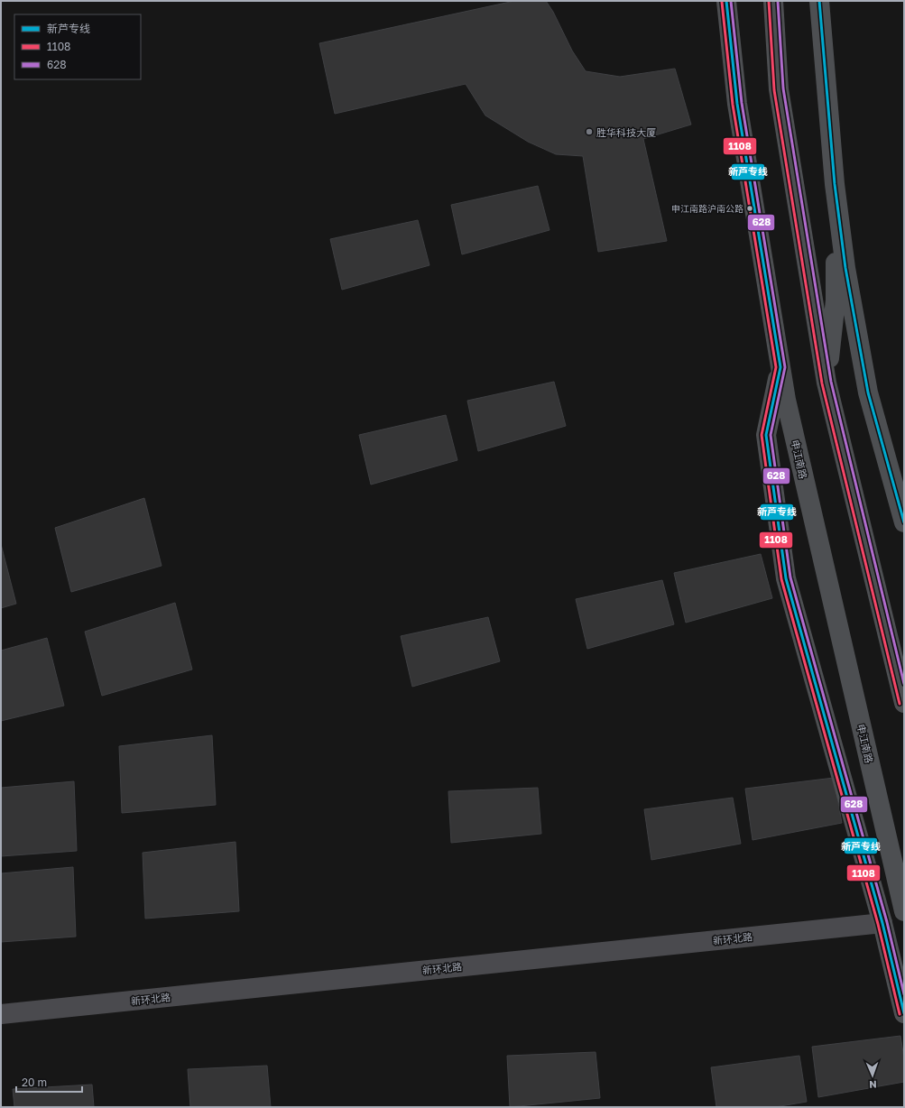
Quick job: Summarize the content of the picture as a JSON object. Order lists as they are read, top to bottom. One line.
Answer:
{"streets":{"main road":["申江南路"],"street":["新环北路"]},"places":["胜华科技大厦","申江南路沪南公路"],"lines":["transit line 新芦专线","transit line 1108","transit line 628"],"legend":["新芦专线","1108","628"],"scale_bar":"20 m","north":"bottom"}
